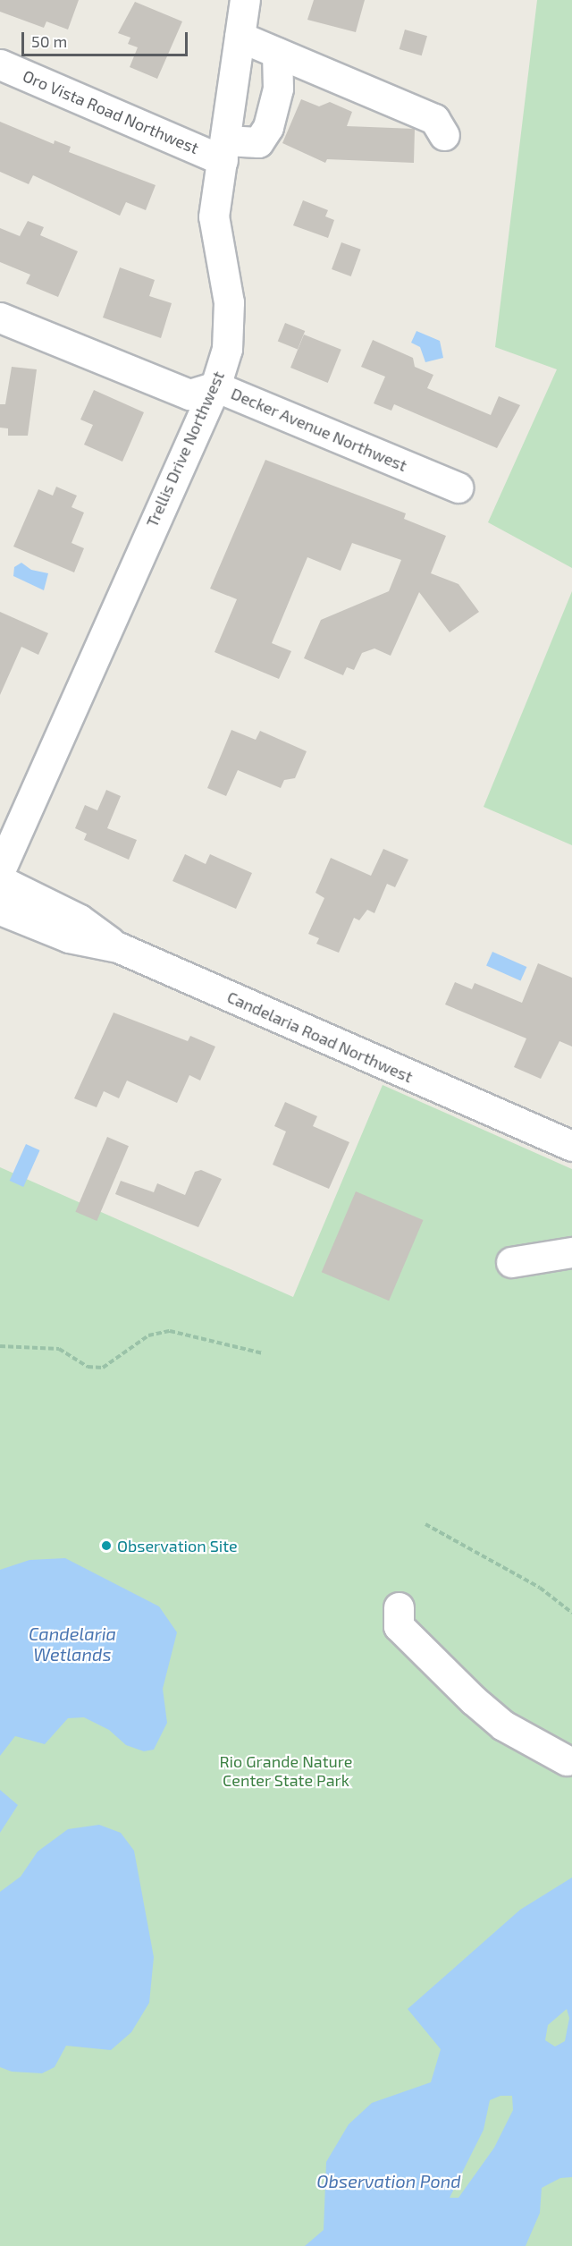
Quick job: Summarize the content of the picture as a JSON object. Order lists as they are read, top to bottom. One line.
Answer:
{"streets":{"street":["Oro Vista Road Northwest","Decker Avenue Northwest","Trellis Drive Northwest","Candelaria Road Northwest"]},"crossings":[["Oro Vista Road Northwest","Trellis Drive Northwest"],["Decker Avenue Northwest","Trellis Drive Northwest"]],"water":["Candelaria Wetlands","Observation Pond"],"parks":["Rio Grande Nature Center State Park"],"places":["Observation Site"],"scale_bar":"50 m"}
